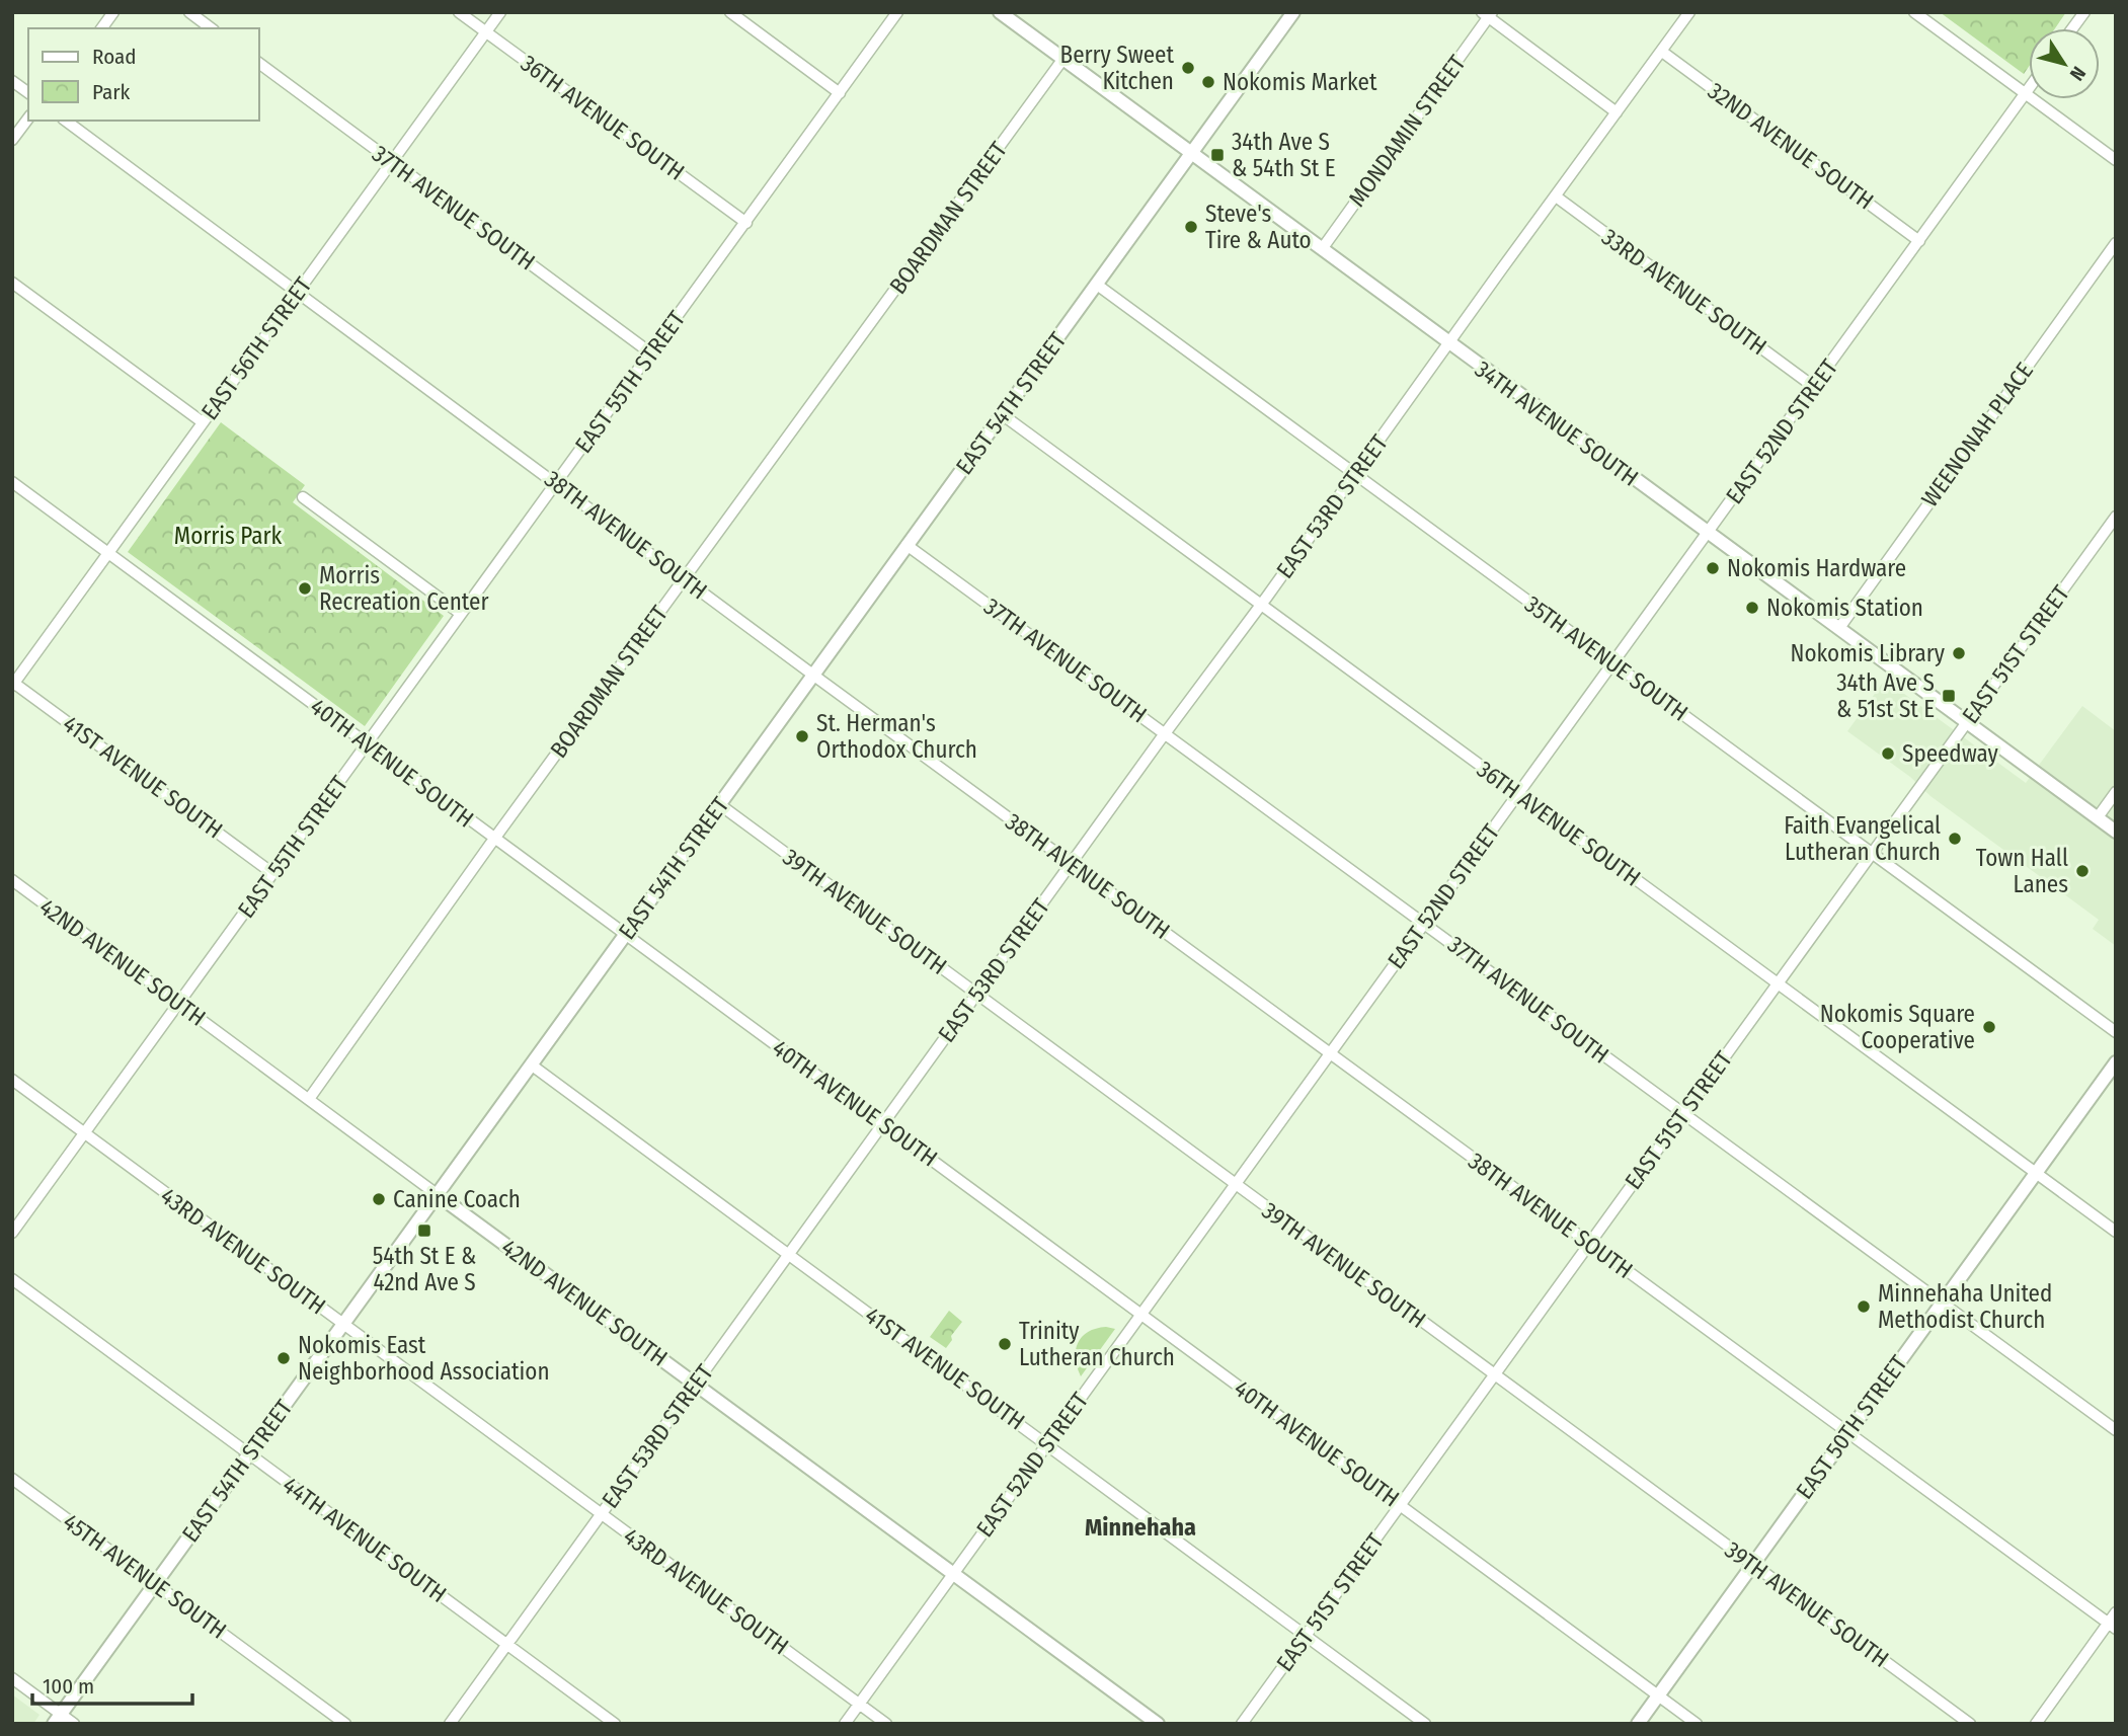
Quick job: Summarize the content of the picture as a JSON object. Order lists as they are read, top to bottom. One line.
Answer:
{"streets":{"street":["36TH AVENUE SOUTH","MONDAMIN STREET","32ND AVENUE SOUTH","37TH AVENUE SOUTH","BOARDMAN STREET","33RD AVENUE SOUTH","EAST 56TH STREET","EAST 55TH STREET","EAST 54TH STREET","34TH AVENUE SOUTH","EAST 52ND STREET","WEENONAH PLACE","EAST 53RD STREET","38TH AVENUE SOUTH","EAST 51ST STREET","35TH AVENUE SOUTH","40TH AVENUE SOUTH","41ST AVENUE SOUTH","39TH AVENUE SOUTH","42ND AVENUE SOUTH","43RD AVENUE SOUTH","EAST 50TH STREET","44TH AVENUE SOUTH","45TH AVENUE SOUTH"]},"crossings":[["36TH AVENUE SOUTH","EAST 56TH STREET"],["36TH AVENUE SOUTH","EAST 55TH STREET"],["36TH AVENUE SOUTH","EAST 54TH STREET"],["36TH AVENUE SOUTH","EAST 52ND STREET"],["36TH AVENUE SOUTH","EAST 53RD STREET"],["36TH AVENUE SOUTH","EAST 51ST STREET"],["36TH AVENUE SOUTH","EAST 50TH STREET"],["MONDAMIN STREET","34TH AVENUE SOUTH"],["32ND AVENUE SOUTH","EAST 52ND STREET"],["32ND AVENUE SOUTH","EAST 53RD STREET"],["37TH AVENUE SOUTH","EAST 56TH STREET"],["37TH AVENUE SOUTH","EAST 55TH STREET"],["37TH AVENUE SOUTH","EAST 54TH STREET"],["37TH AVENUE SOUTH","EAST 52ND STREET"],["37TH AVENUE SOUTH","EAST 53RD STREET"],["37TH AVENUE SOUTH","EAST 51ST STREET"],["37TH AVENUE SOUTH","EAST 50TH STREET"],["BOARDMAN STREET","34TH AVENUE SOUTH"],["BOARDMAN STREET","38TH AVENUE SOUTH"],["BOARDMAN STREET","40TH AVENUE SOUTH"],["BOARDMAN STREET","42ND AVENUE SOUTH"],["33RD AVENUE SOUTH","EAST 52ND STREET"],["33RD AVENUE SOUTH","EAST 53RD STREET"],["EAST 56TH STREET","38TH AVENUE SOUTH"],["EAST 56TH STREET","40TH AVENUE SOUTH"],["EAST 56TH STREET","41ST AVENUE SOUTH"],["EAST 55TH STREET","38TH AVENUE SOUTH"],["EAST 55TH STREET","40TH AVENUE SOUTH"],["EAST 55TH STREET","41ST AVENUE SOUTH"],["EAST 55TH STREET","42ND AVENUE SOUTH"],["EAST 55TH STREET","43RD AVENUE SOUTH"],["EAST 54TH STREET","34TH AVENUE SOUTH"],["EAST 54TH STREET","38TH AVENUE SOUTH"],["EAST 54TH STREET","35TH AVENUE SOUTH"],["EAST 54TH STREET","40TH AVENUE SOUTH"],["EAST 54TH STREET","41ST AVENUE SOUTH"],["EAST 54TH STREET","39TH AVENUE SOUTH"],["EAST 54TH STREET","42ND AVENUE SOUTH"],["EAST 54TH STREET","43RD AVENUE SOUTH"],["EAST 54TH STREET","44TH AVENUE SOUTH"],["EAST 54TH STREET","45TH AVENUE SOUTH"],["34TH AVENUE SOUTH","EAST 52ND STREET"],["34TH AVENUE SOUTH","WEENONAH PLACE"],["34TH AVENUE SOUTH","EAST 53RD STREET"],["34TH AVENUE SOUTH","EAST 51ST STREET"],["EAST 52ND STREET","38TH AVENUE SOUTH"],["EAST 52ND STREET","35TH AVENUE SOUTH"],["EAST 52ND STREET","40TH AVENUE SOUTH"],["EAST 52ND STREET","41ST AVENUE SOUTH"],["EAST 52ND STREET","39TH AVENUE SOUTH"],["EAST 52ND STREET","42ND AVENUE SOUTH"],["EAST 52ND STREET","43RD AVENUE SOUTH"],["EAST 53RD STREET","38TH AVENUE SOUTH"],["EAST 53RD STREET","35TH AVENUE SOUTH"],["EAST 53RD STREET","40TH AVENUE SOUTH"],["EAST 53RD STREET","41ST AVENUE SOUTH"],["EAST 53RD STREET","39TH AVENUE SOUTH"],["EAST 53RD STREET","42ND AVENUE SOUTH"],["EAST 53RD STREET","43RD AVENUE SOUTH"],["EAST 53RD STREET","44TH AVENUE SOUTH"],["38TH AVENUE SOUTH","EAST 51ST STREET"],["38TH AVENUE SOUTH","EAST 50TH STREET"],["EAST 51ST STREET","35TH AVENUE SOUTH"],["EAST 51ST STREET","40TH AVENUE SOUTH"],["EAST 51ST STREET","41ST AVENUE SOUTH"],["EAST 51ST STREET","39TH AVENUE SOUTH"],["40TH AVENUE SOUTH","EAST 50TH STREET"],["39TH AVENUE SOUTH","EAST 50TH STREET"]],"districts":["Minnehaha"],"parks":["Morris Park"],"places":{"other":["Berry Sweet Kitchen","Nokomis Market","Steve's Tire & Auto","Nokomis Hardware","Morris Recreation Center","Nokomis Station","Nokomis Library","St. Herman's Orthodox Church","Speedway","Faith Evangelical Lutheran Church","Town Hall Lanes","Nokomis Square Cooperative","Canine Coach","Minnehaha United Methodist Church","Trinity Lutheran Church","Nokomis East Neighborhood Association"],"transit":["34th Ave S & 54th St E","34th Ave S & 51st St E","54th St E & 42nd Ave S"]},"legend":["Road","Park"],"scale_bar":"100 m","north":"bottom right"}
